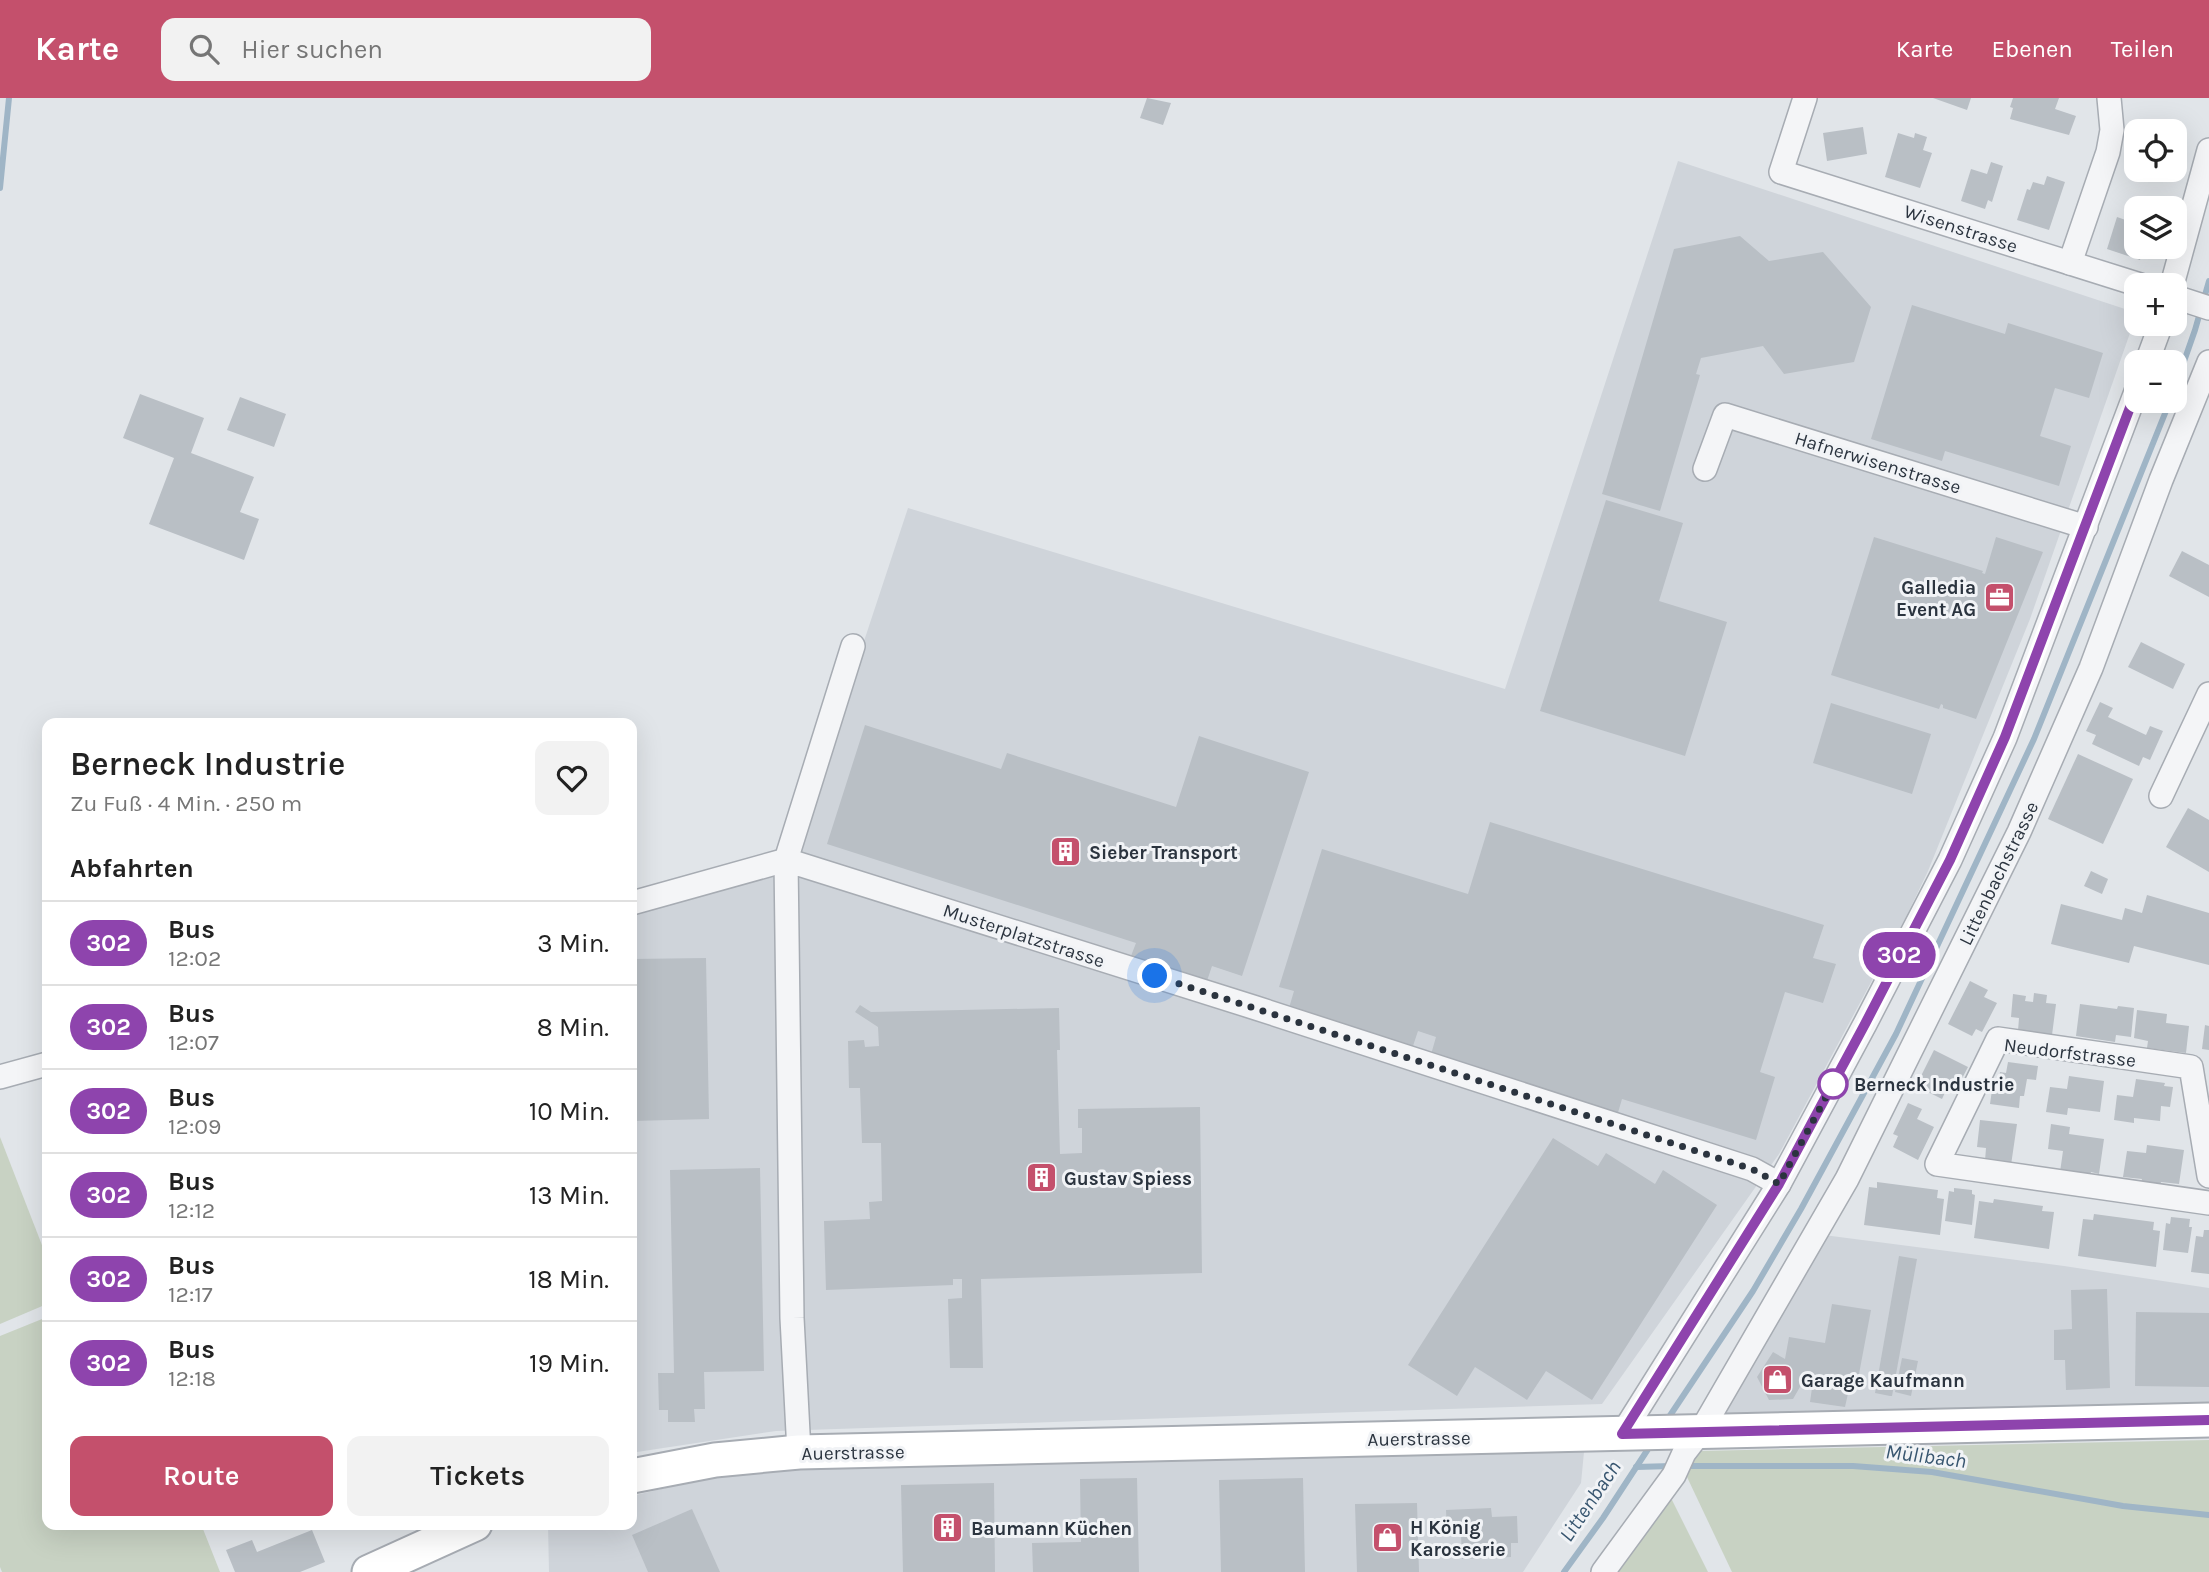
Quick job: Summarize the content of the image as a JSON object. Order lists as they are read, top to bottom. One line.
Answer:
{"streets":{"main road":["Auerstrasse"],"street":["Wisenstrasse","Hafnerwisenstrasse","Littenbachstrasse","Musterplatzstrasse","Neudorfstrasse"]},"crossings":[["Littenbachstrasse","Auerstrasse"]],"water":["Mülibach","Littenbach"],"places":{"office":["Galledia Event AG"],"building":["Sieber Transport","Gustav Spiess","Baumann Küchen"],"other":["Berneck Industrie"],"shop":["Garage Kaufmann","H König Karosserie"]},"lines":["bus line 302"],"page":{"header":"Karte","search":"Hier suchen","nav":["Karte","Ebenen","Teilen"],"on_map":"302","map_buttons":["+","−"],"heading":[["Berneck Industrie","Zu Fuß · 4 Min. · 250 m"],"Abfahrten"],"list":[{"mark":"302","name":"Bus","note":"12:02","value":"3 Min."},{"mark":"302","name":"Bus","note":"12:07","value":"8 Min."},{"mark":"302","name":"Bus","note":"12:09","value":"10 Min."},{"mark":"302","name":"Bus","note":"12:12","value":"13 Min."},{"mark":"302","name":"Bus","note":"12:17","value":"18 Min."},{"mark":"302","name":"Bus","note":"12:18","value":"19 Min."}],"buttons":["Route","Tickets"]}}
